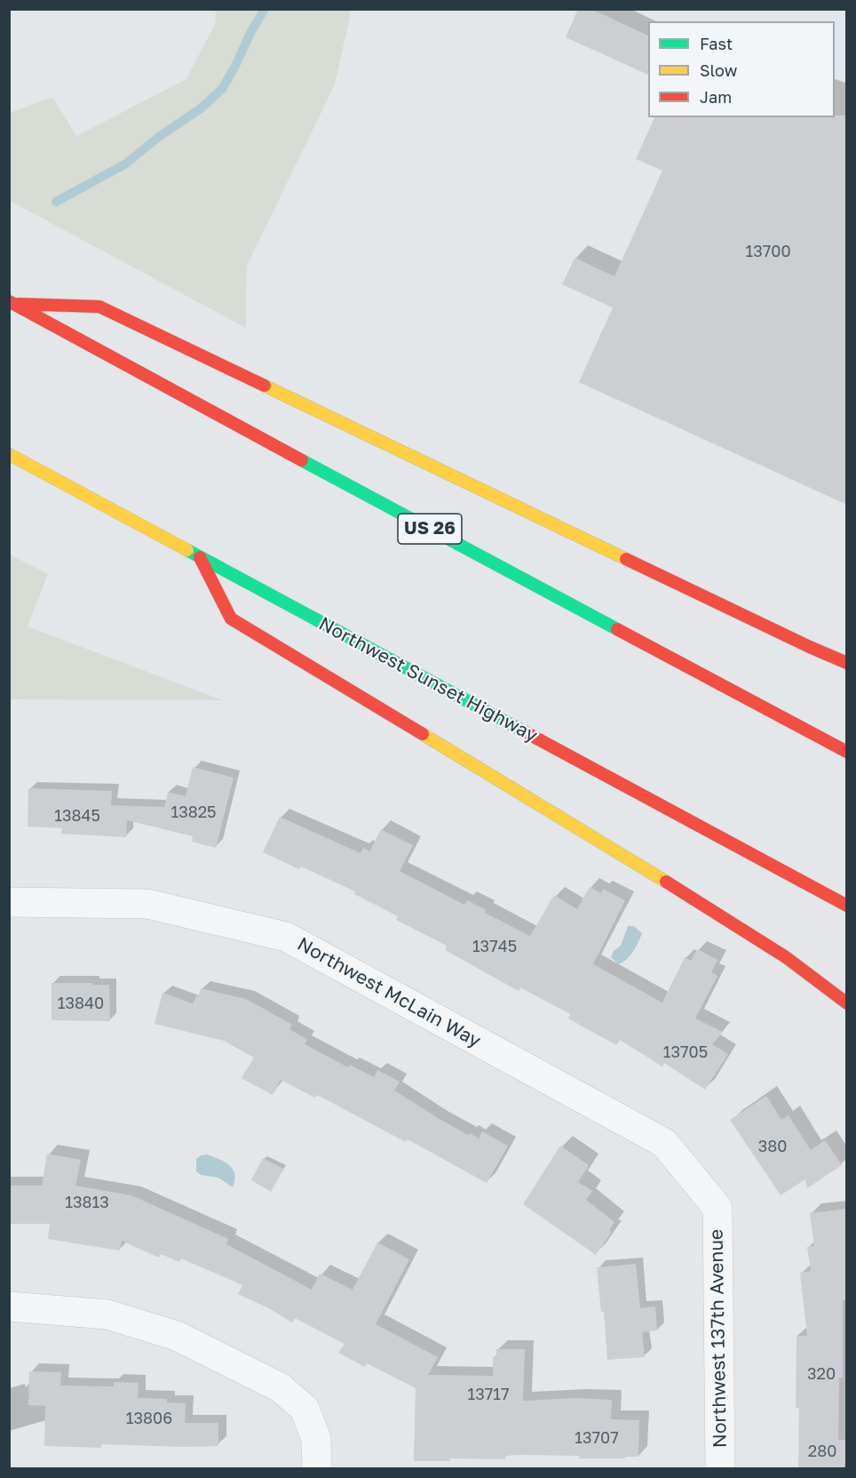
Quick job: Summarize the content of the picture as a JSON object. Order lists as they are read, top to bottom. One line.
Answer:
{"streets":{"highway":["US 26","Northwest Sunset Highway"],"street":["Northwest McLain Way","Northwest 137th Avenue"]},"crossings":[["Northwest McLain Way","Northwest 137th Avenue"]],"house_numbers":["13700","13825","13845","13745","13840","13705","380","13813","320","13717","13806","13707","280"],"legend":["Fast","Slow","Jam"]}
